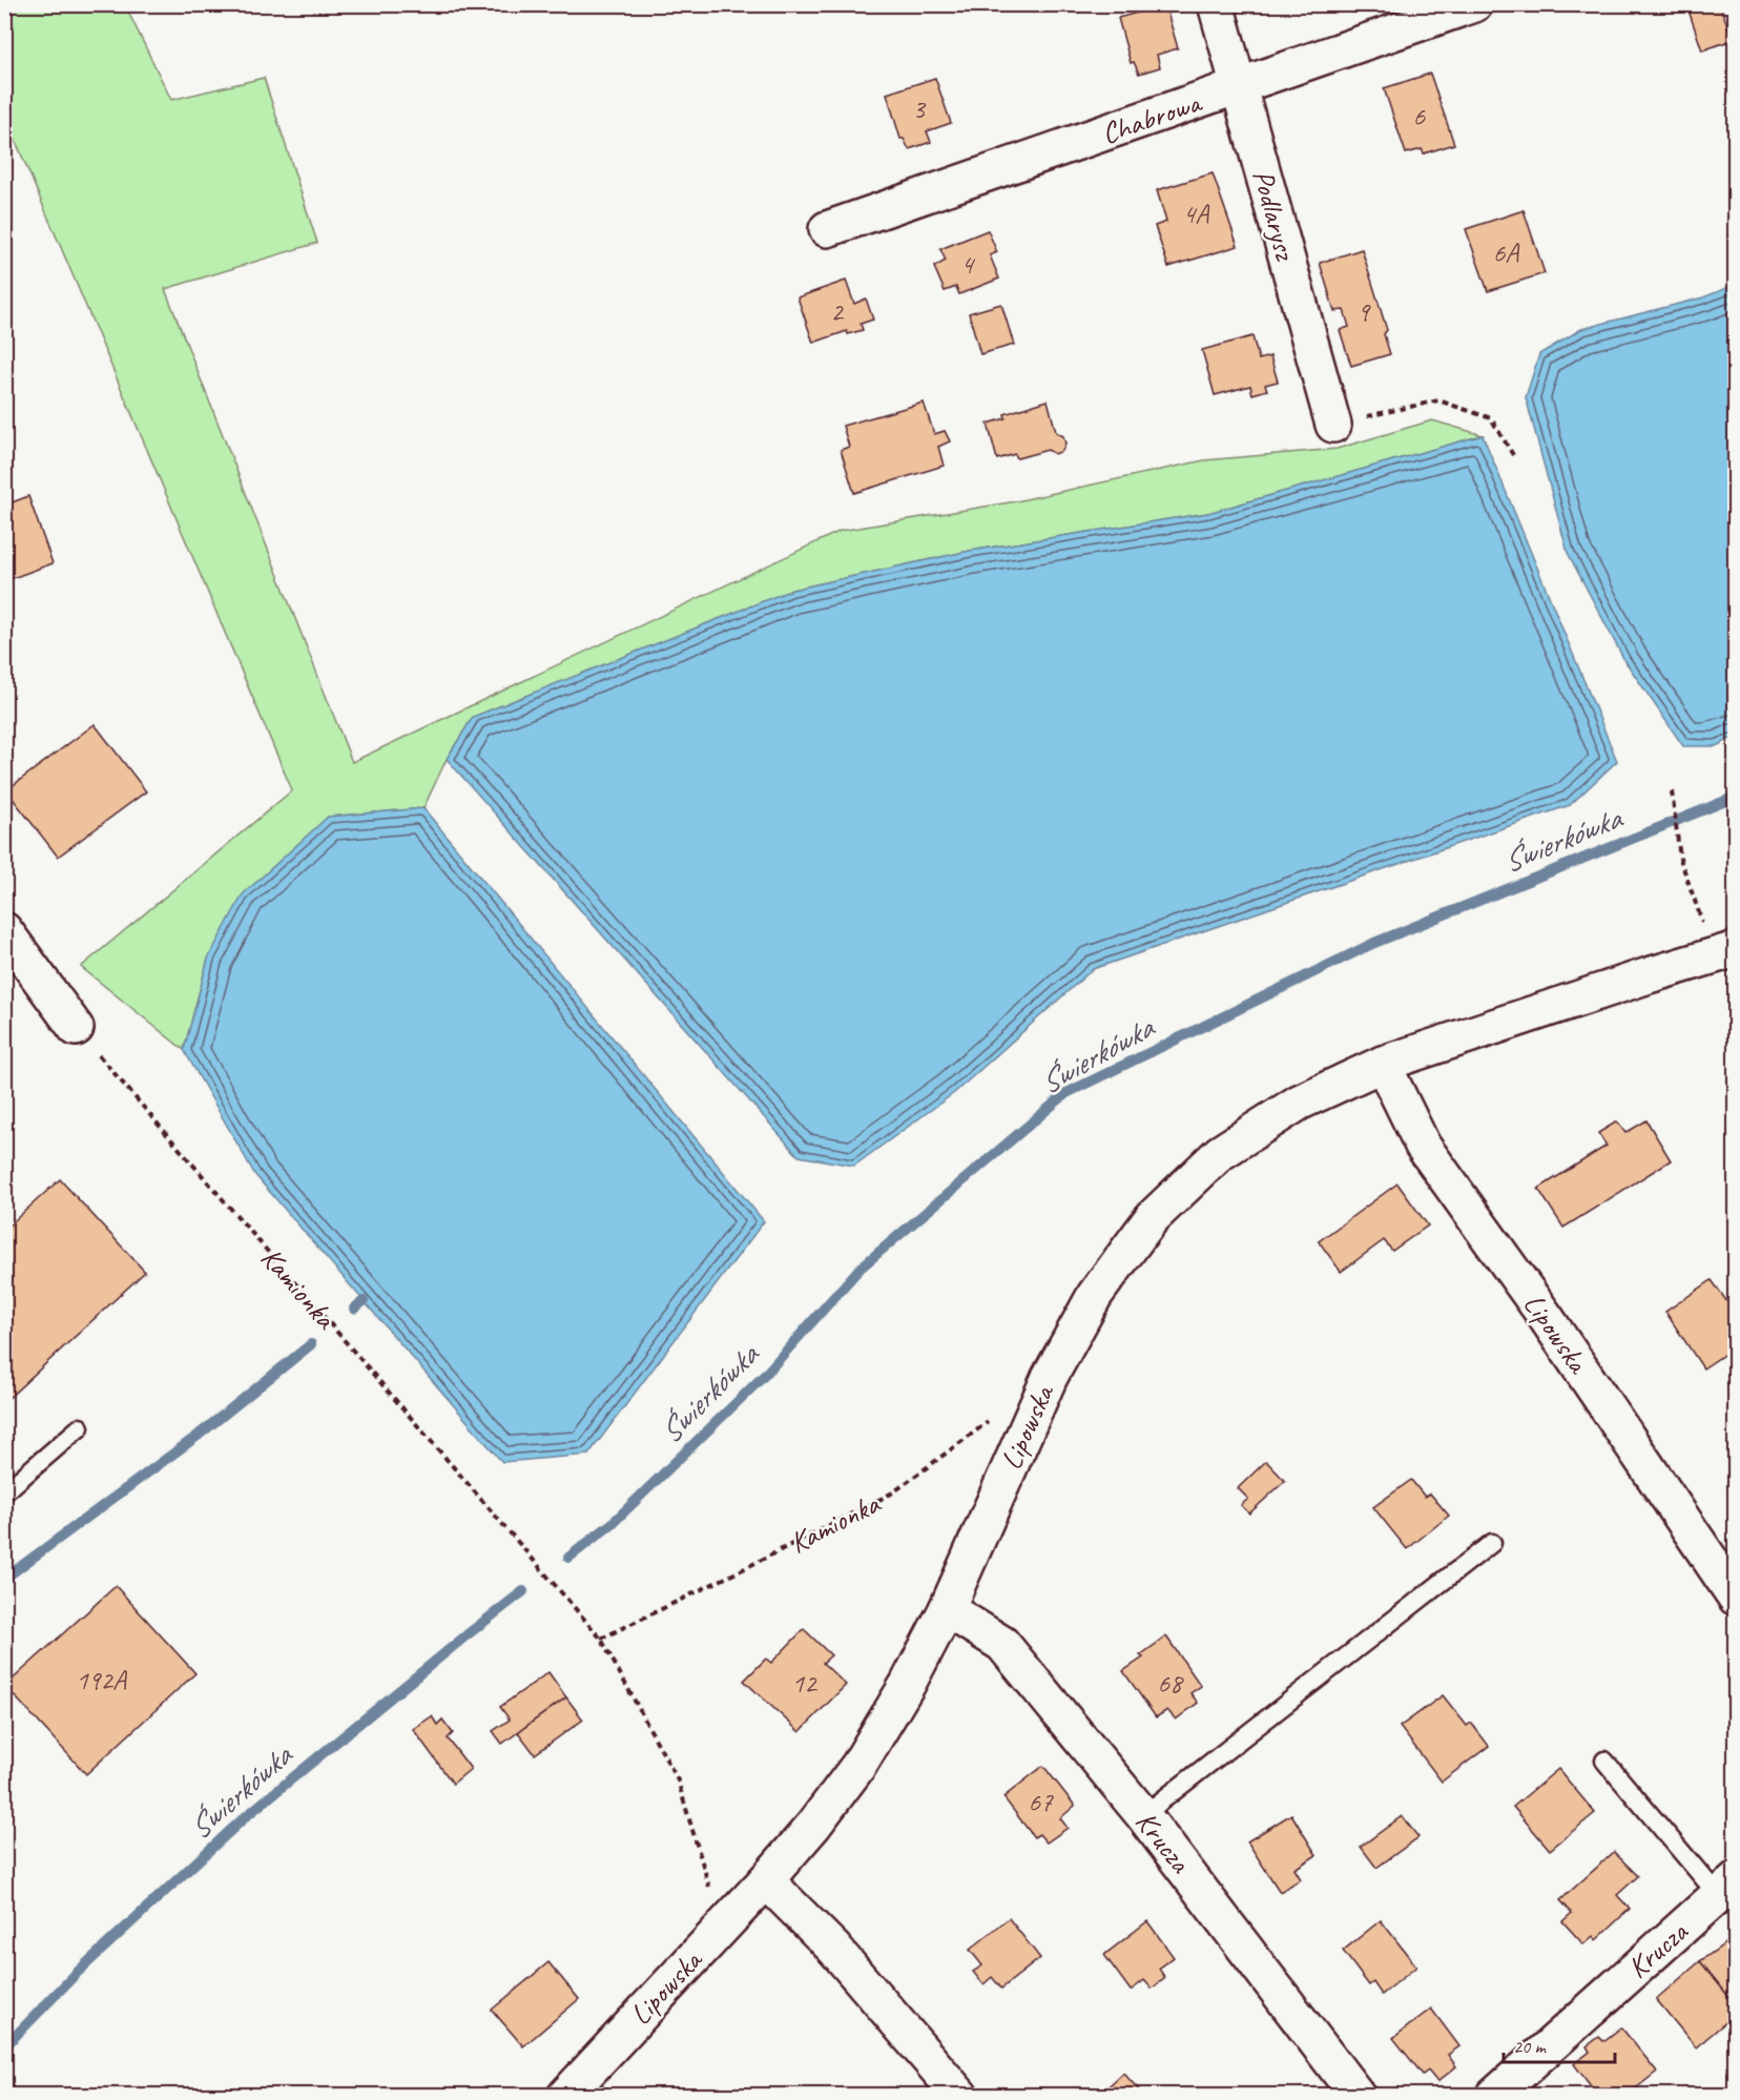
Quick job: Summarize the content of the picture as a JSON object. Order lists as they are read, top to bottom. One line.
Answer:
{"streets":{"street":["Chabrowa","Podlarysz","Lipowska","Krucza"],"path":["Kamionka"]},"crossings":[["Chabrowa","Podlarysz"],["Kamionka","Lipowska"],["Lipowska","Krucza"]],"water":["Świerkówka"],"house_numbers":["3","6","4A","6A","4","2","9","192A","12","68","67"],"scale_bar":"20 m"}
